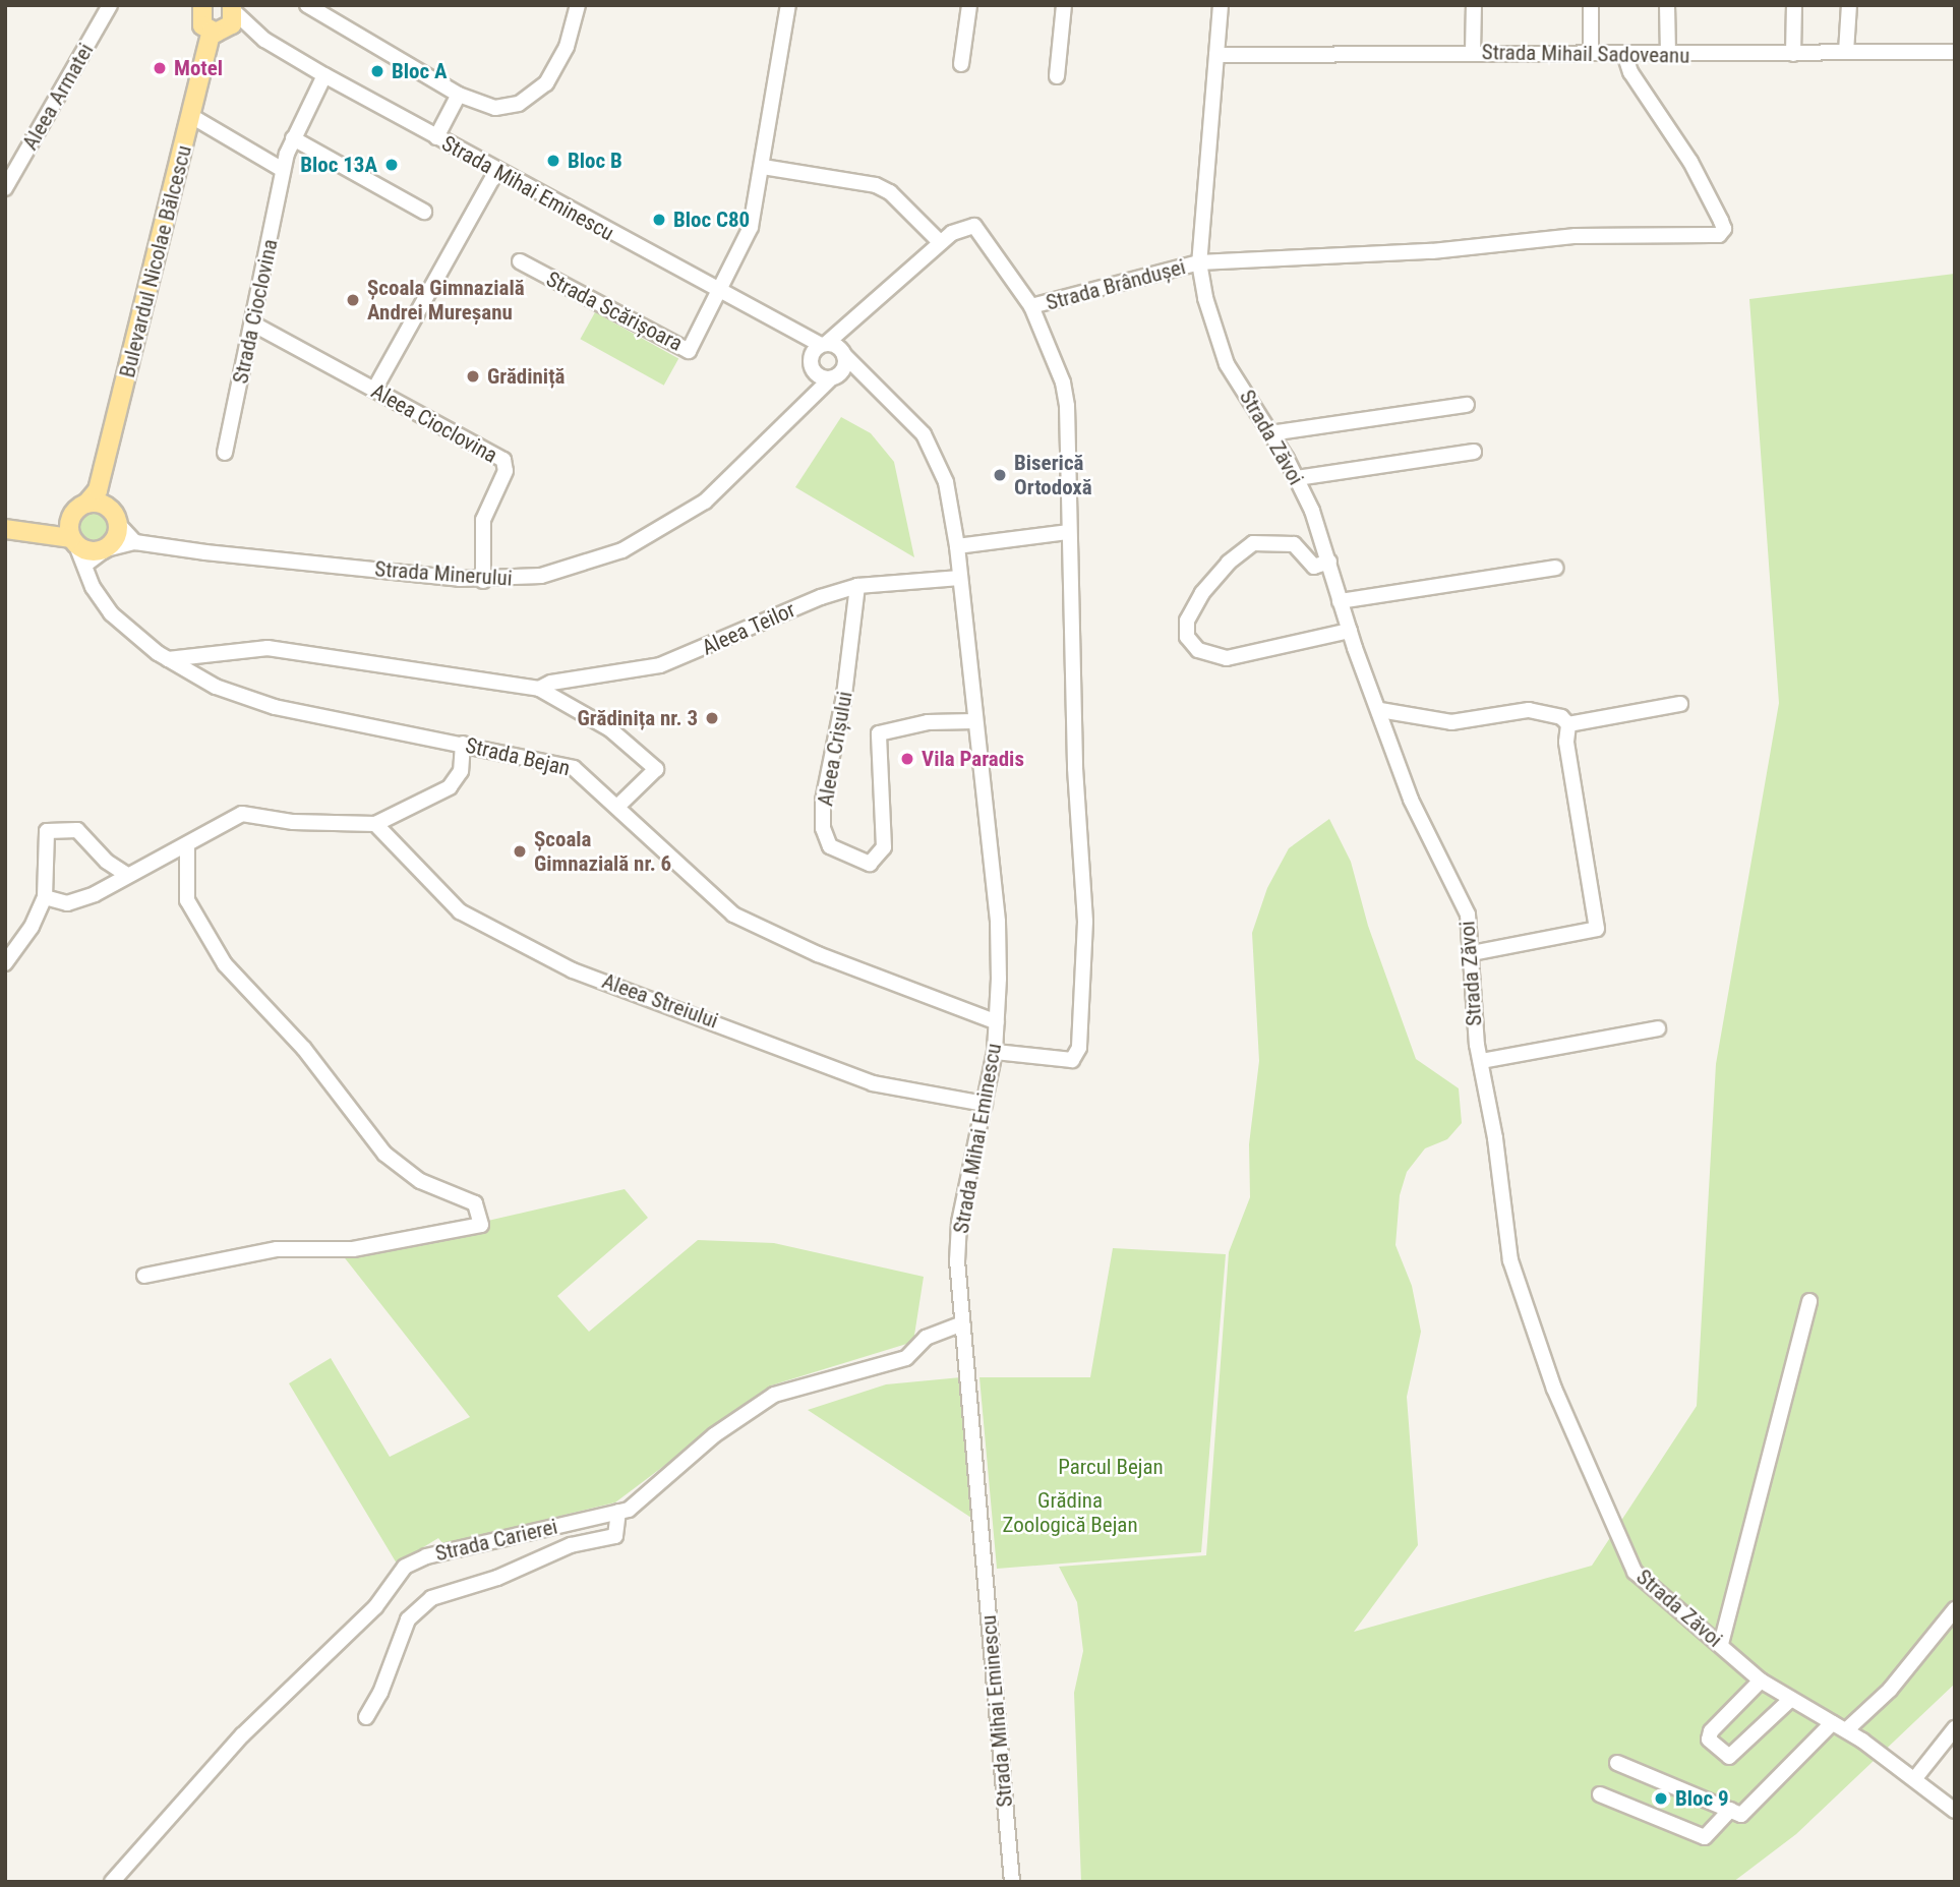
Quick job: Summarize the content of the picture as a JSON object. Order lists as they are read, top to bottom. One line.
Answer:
{"streets":{"main road":["Bulevardul Nicolae Bălcescu"],"street":["Strada Mihail Sadoveanu","Aleea Armatei","Strada Mihai Eminescu","Strada Brândușei","Strada Cioclovina","Strada Scărișoara","Aleea Cioclovina","Strada Zăvoi","Strada Minerului","Aleea Teilor","Aleea Crișului","Strada Bejan","Aleea Streiului","Strada Carierei"]},"crossings":[["Strada Mihail Sadoveanu","Strada Brândușei"],["Strada Mihail Sadoveanu","Strada Zăvoi"],["Strada Mihai Eminescu","Bulevardul Nicolae Bălcescu"],["Strada Mihai Eminescu","Strada Brândușei"],["Strada Mihai Eminescu","Strada Cioclovina"],["Strada Mihai Eminescu","Strada Scărișoara"],["Strada Mihai Eminescu","Strada Minerului"],["Strada Mihai Eminescu","Aleea Teilor"],["Strada Mihai Eminescu","Aleea Crișului"],["Strada Mihai Eminescu","Strada Bejan"],["Strada Mihai Eminescu","Aleea Streiului"],["Strada Mihai Eminescu","Strada Carierei"],["Bulevardul Nicolae Bălcescu","Strada Minerului"],["Bulevardul Nicolae Bălcescu","Strada Bejan"],["Strada Brândușei","Strada Zăvoi"],["Strada Brândușei","Strada Minerului"],["Strada Cioclovina","Aleea Cioclovina"],["Aleea Cioclovina","Strada Minerului"],["Strada Minerului","Strada Bejan"],["Aleea Teilor","Aleea Crișului"],["Aleea Teilor","Strada Bejan"]],"parks":["Parcul Bejan","Grădina Zoologică Bejan"],"places":["Motel","Bloc A","Bloc B","Bloc 13A","Bloc C80","Școala Gimnazială Andrei Mureșanu","Grădiniță","Biserică Ortodoxă","Grădinița nr. 3","Vila Paradis","Școala Gimnazială nr. 6","Bloc 9"]}
